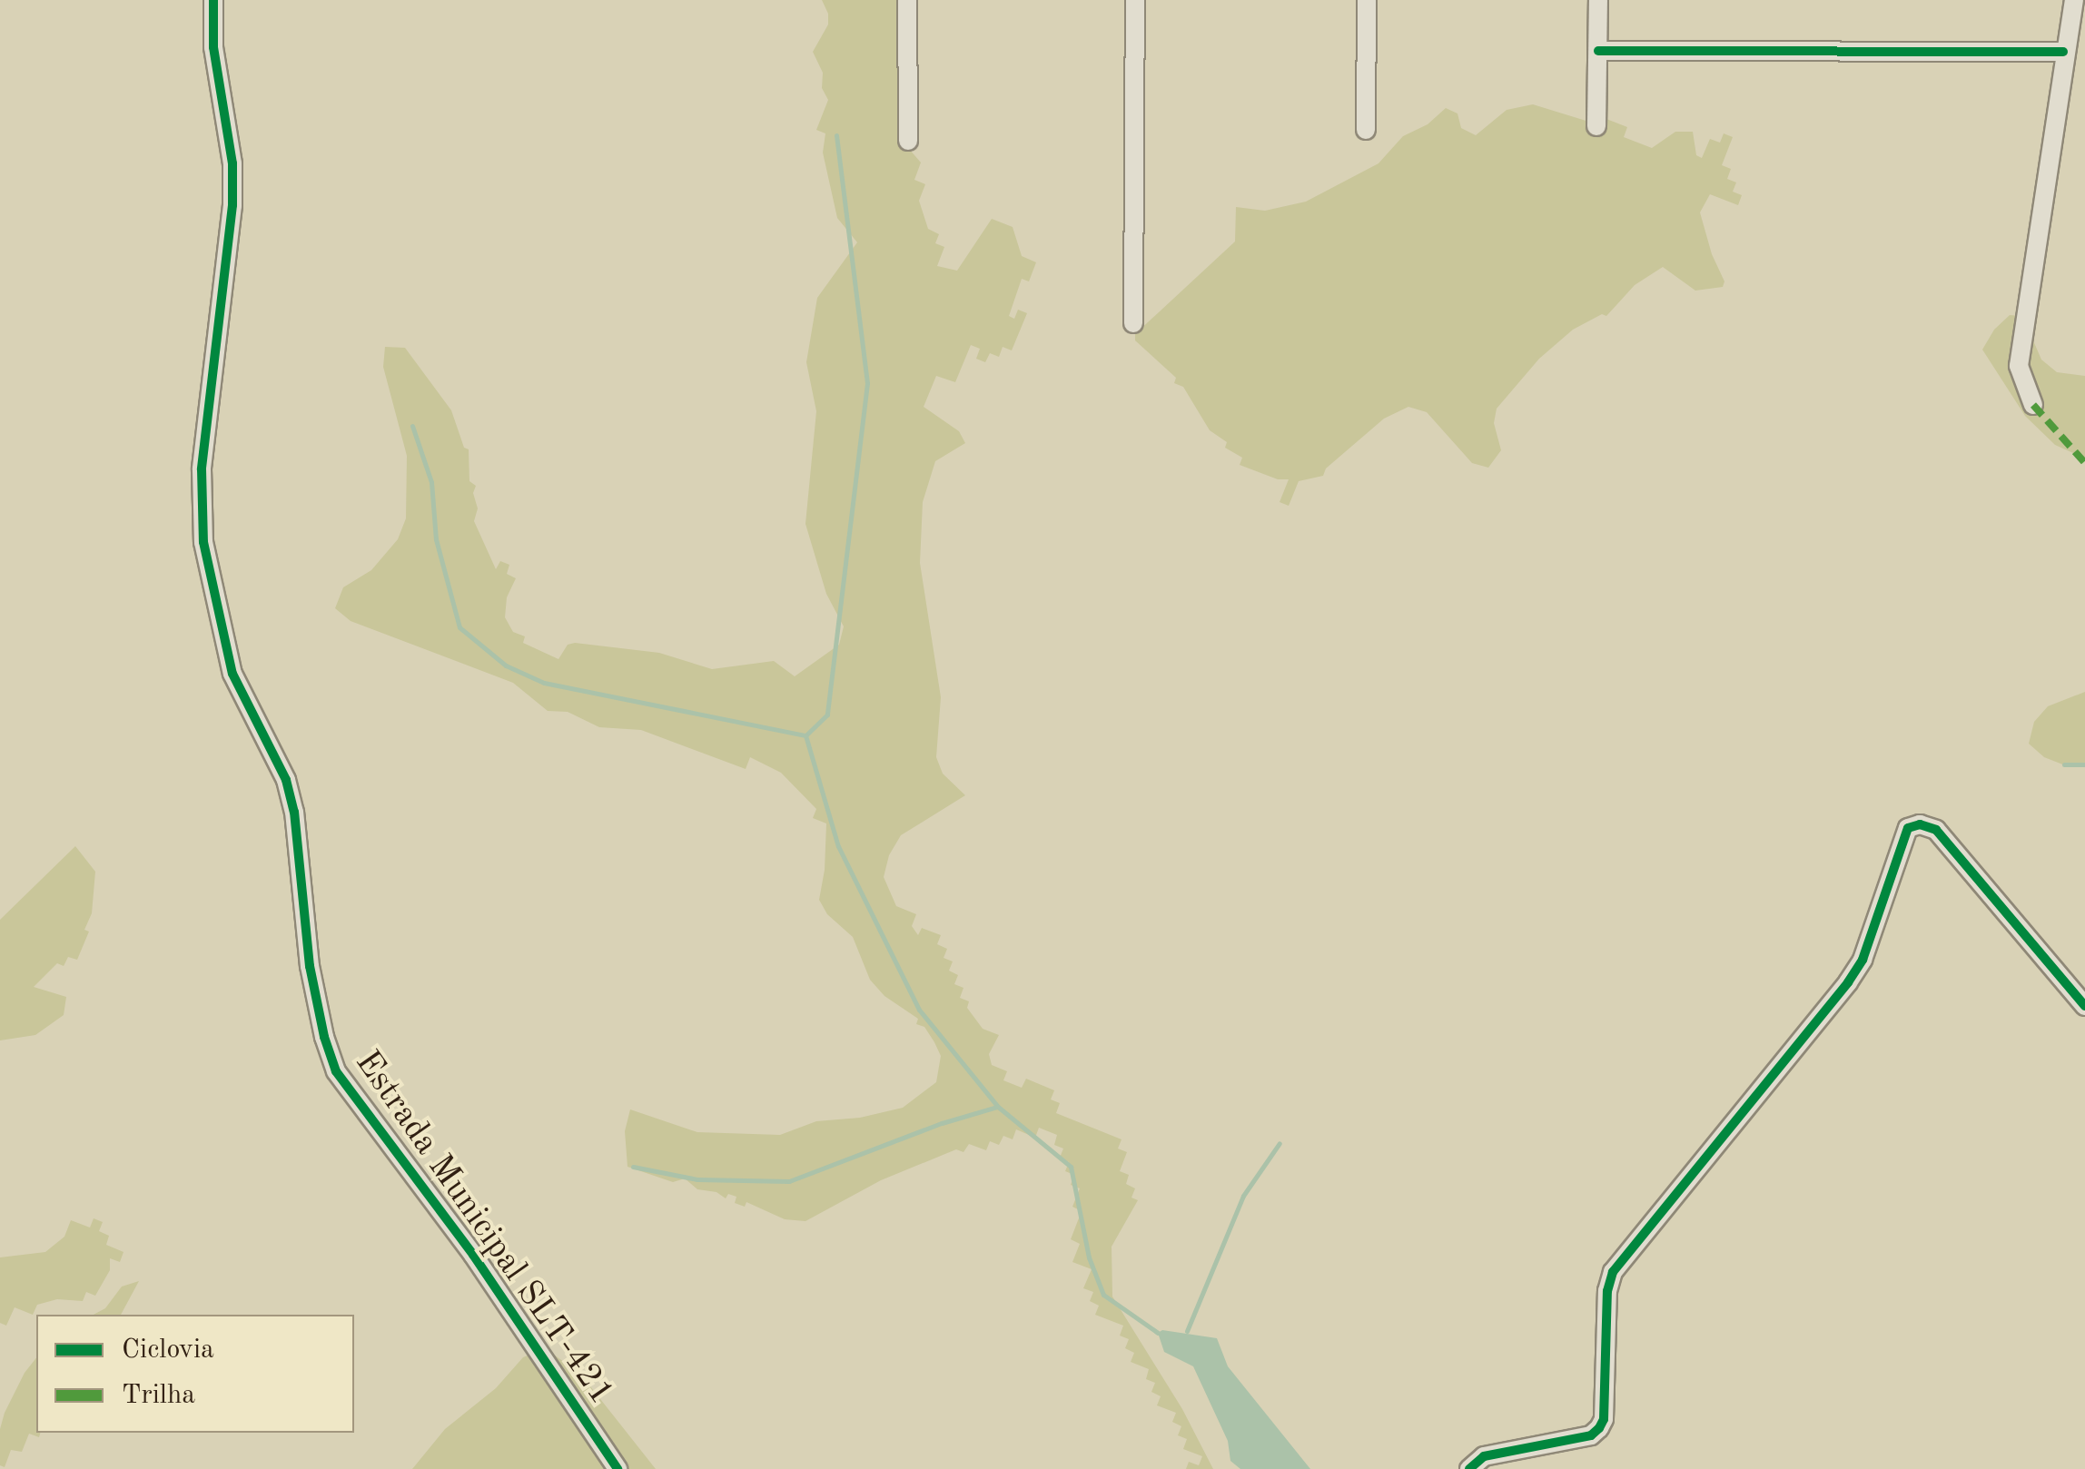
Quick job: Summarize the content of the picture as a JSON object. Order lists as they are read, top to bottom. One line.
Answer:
{"streets":{"street":["Estrada Municipal SLT-421"]},"legend":["Ciclovia","Trilha"]}
